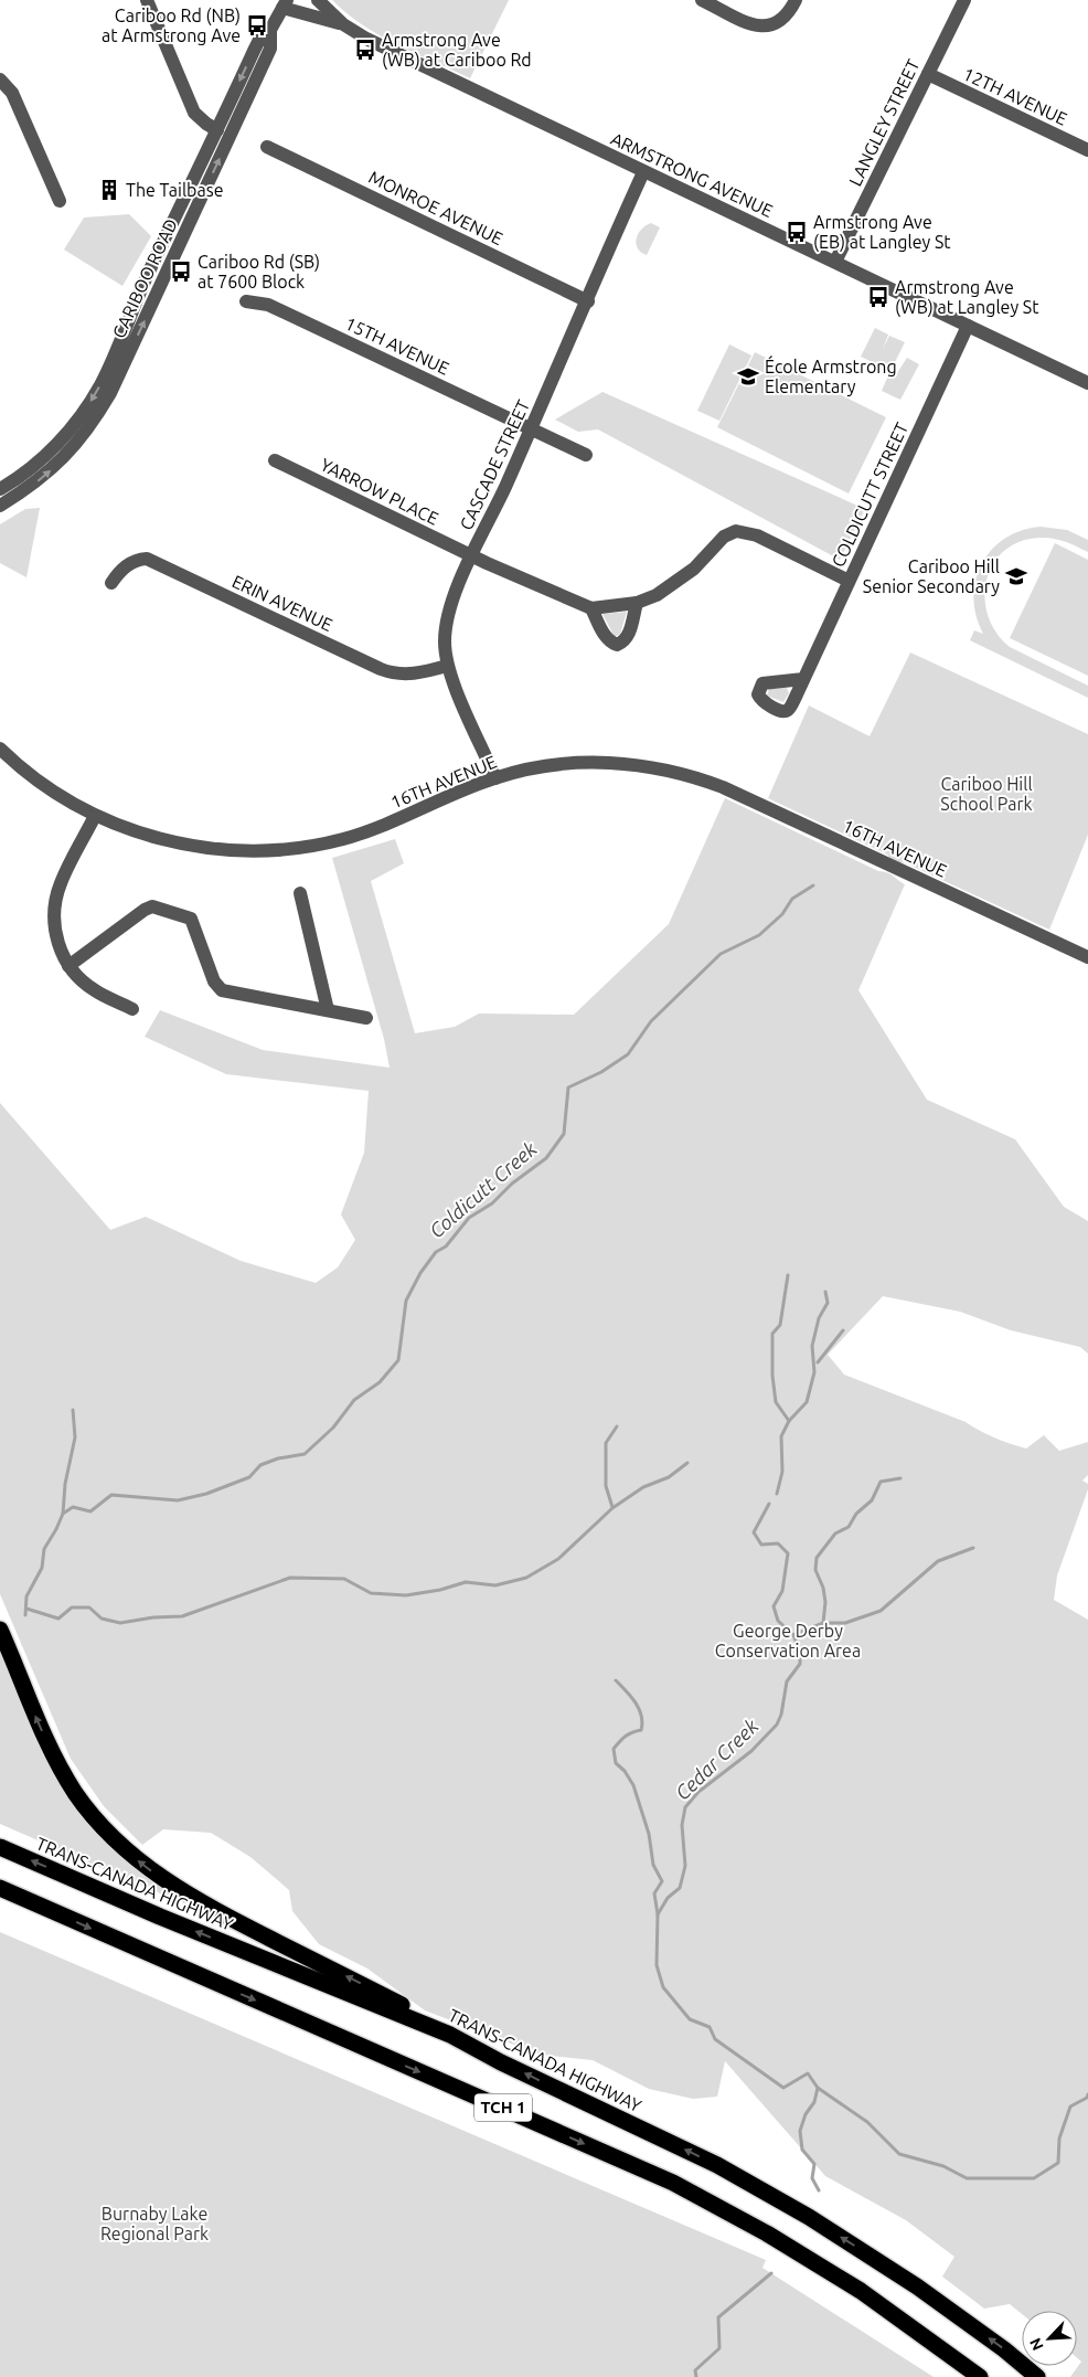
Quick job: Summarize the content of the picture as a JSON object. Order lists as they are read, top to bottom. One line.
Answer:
{"streets":{"highway":["TRANS-CANADA HIGHWAY","TCH 1"],"street":["12TH AVENUE","LANGLEY STREET","ARMSTRONG AVENUE","MONROE AVENUE","CARIBOO ROAD","15TH AVENUE","CASCADE STREET","YARROW PLACE","COLDICUTT STREET","ERIN AVENUE","16TH AVENUE"]},"crossings":[["12TH AVENUE","LANGLEY STREET"],["LANGLEY STREET","ARMSTRONG AVENUE"],["ARMSTRONG AVENUE","CASCADE STREET"],["ARMSTRONG AVENUE","COLDICUTT STREET"],["MONROE AVENUE","CASCADE STREET"],["15TH AVENUE","CASCADE STREET"],["CASCADE STREET","YARROW PLACE"],["CASCADE STREET","ERIN AVENUE"],["CASCADE STREET","16TH AVENUE"]],"water":["Coldicutt Creek","Cedar Creek"],"parks":["Cariboo Hill School Park","George Derby Conservation Area","Burnaby Lake Regional Park"],"places":{"bus stop":["Cariboo Rd (NB) at Armstrong Ave","Armstrong Ave (WB) at Cariboo Rd","Armstrong Ave (EB) at Langley St","Cariboo Rd (SB) at 7600 Block","Armstrong Ave (WB) at Langley St"],"building":["The Tailbase"],"school or university":["École Armstrong Elementary","Cariboo Hill Senior Secondary"]},"north":"bottom left"}
